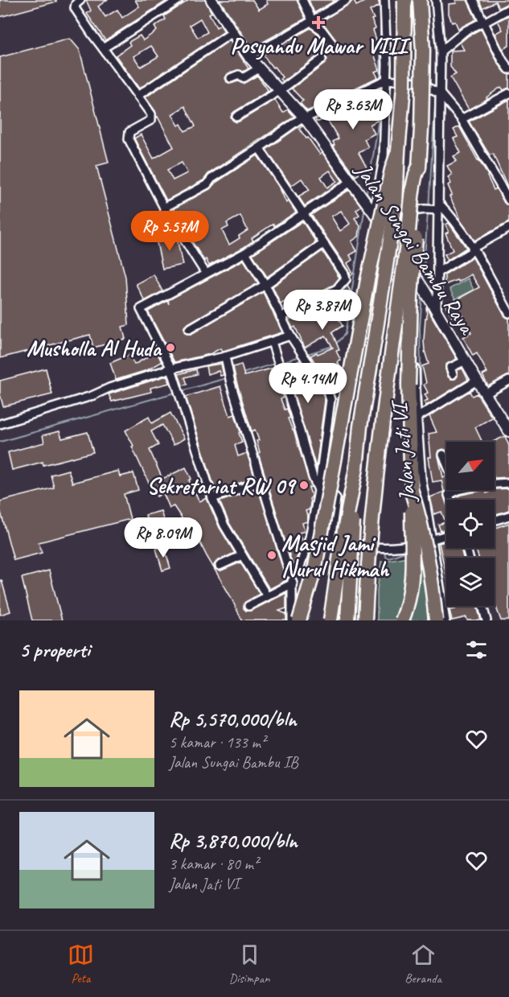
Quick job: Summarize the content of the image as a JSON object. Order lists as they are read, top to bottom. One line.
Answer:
{"streets":{"street":["Jalan Sungai Bambu Raya","Jalan Jati VI"]},"crossings":[["Jalan Sungai Bambu Raya","Jalan Jati VI"]],"places":{"health":["Posyandu Mawar VIII"],"other":["Musholla Al Huda","Sekretariat RW 09","Masjid Jami Nurul Hikmah"]},"north":"top right","page":{"price":["Rp 3.63M","Rp 5.57M","Rp 3.87M","Rp 4.14M","Rp 8.09M"],"heading":"5 properti","list":[{"name":"Rp 5,570,000/bln","note":"5 kamar · 133 m² · Jalan Sungai Bambu IB"},{"name":"Rp 3,870,000/bln","note":"3 kamar · 80 m² · Jalan Jati VI"}],"tabs":["Peta","Disimpan","Beranda"]}}
